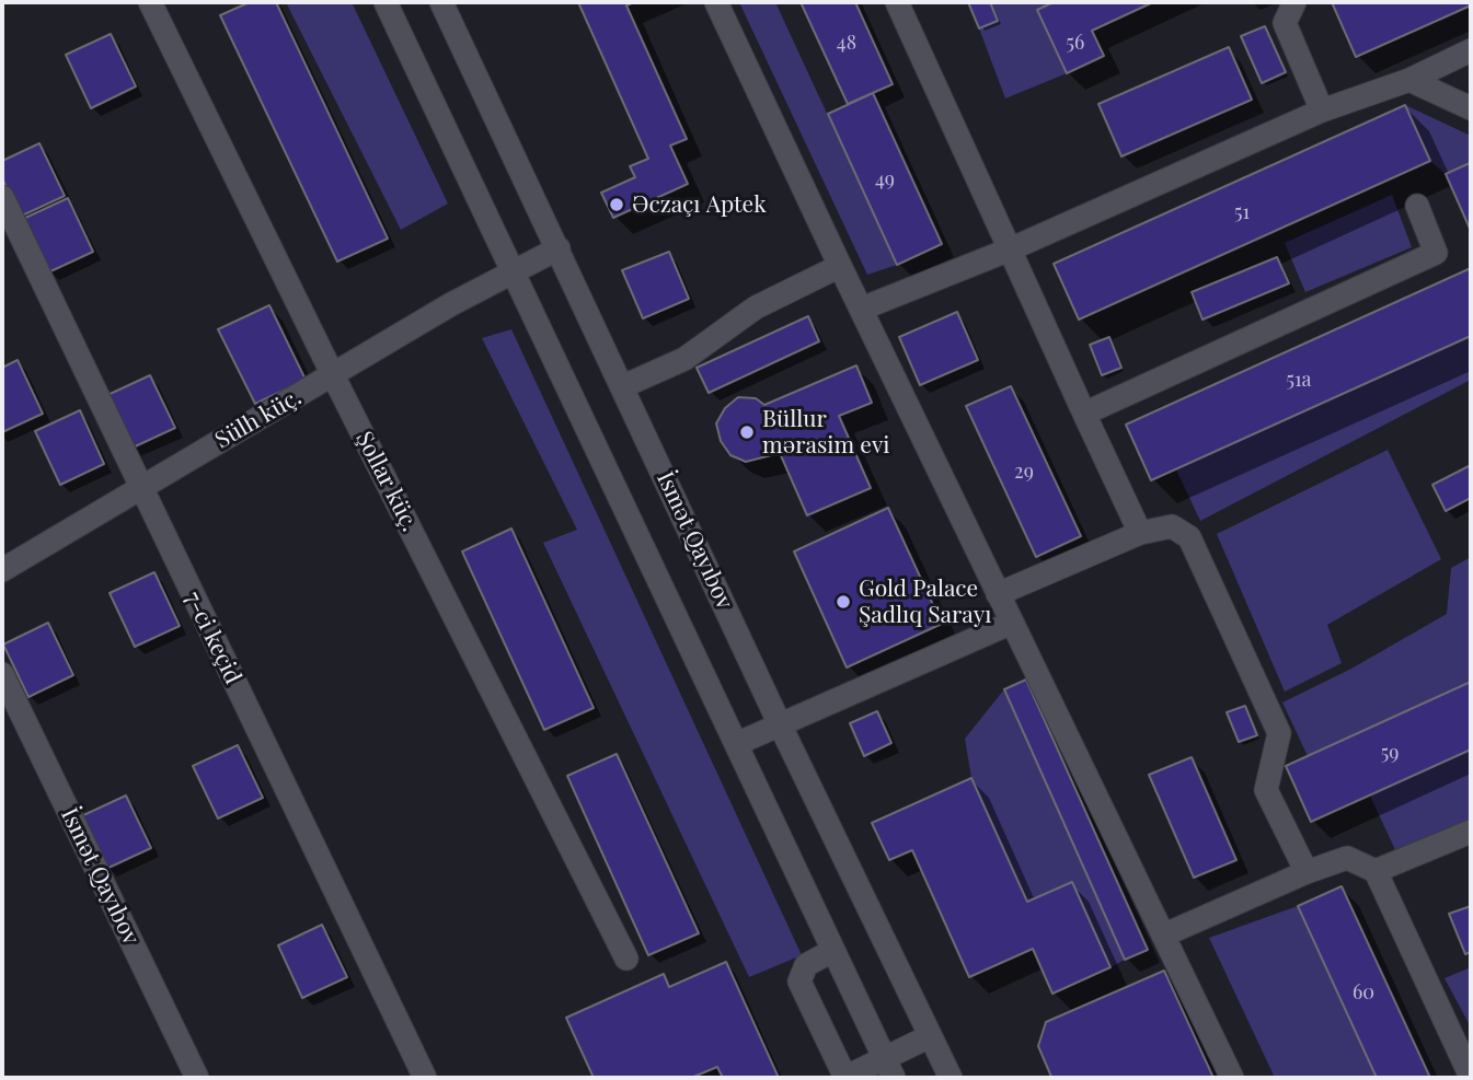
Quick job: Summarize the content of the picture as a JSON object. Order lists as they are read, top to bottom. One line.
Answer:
{"streets":{"street":["Sülh küç.","Şollar küç.","İsmət Qayıbov","7-ci keçid"]},"crossings":[["Sülh küç.","Şollar küç."],["Sülh küç.","İsmət Qayıbov"],["Sülh küç.","7-ci keçid"]],"places":["Əczaçı Aptek","Büllur mərasim evi","Gold Palace Şadlıq Sarayı"],"house_numbers":["48","56","49","51","51a","29","59","60"]}
